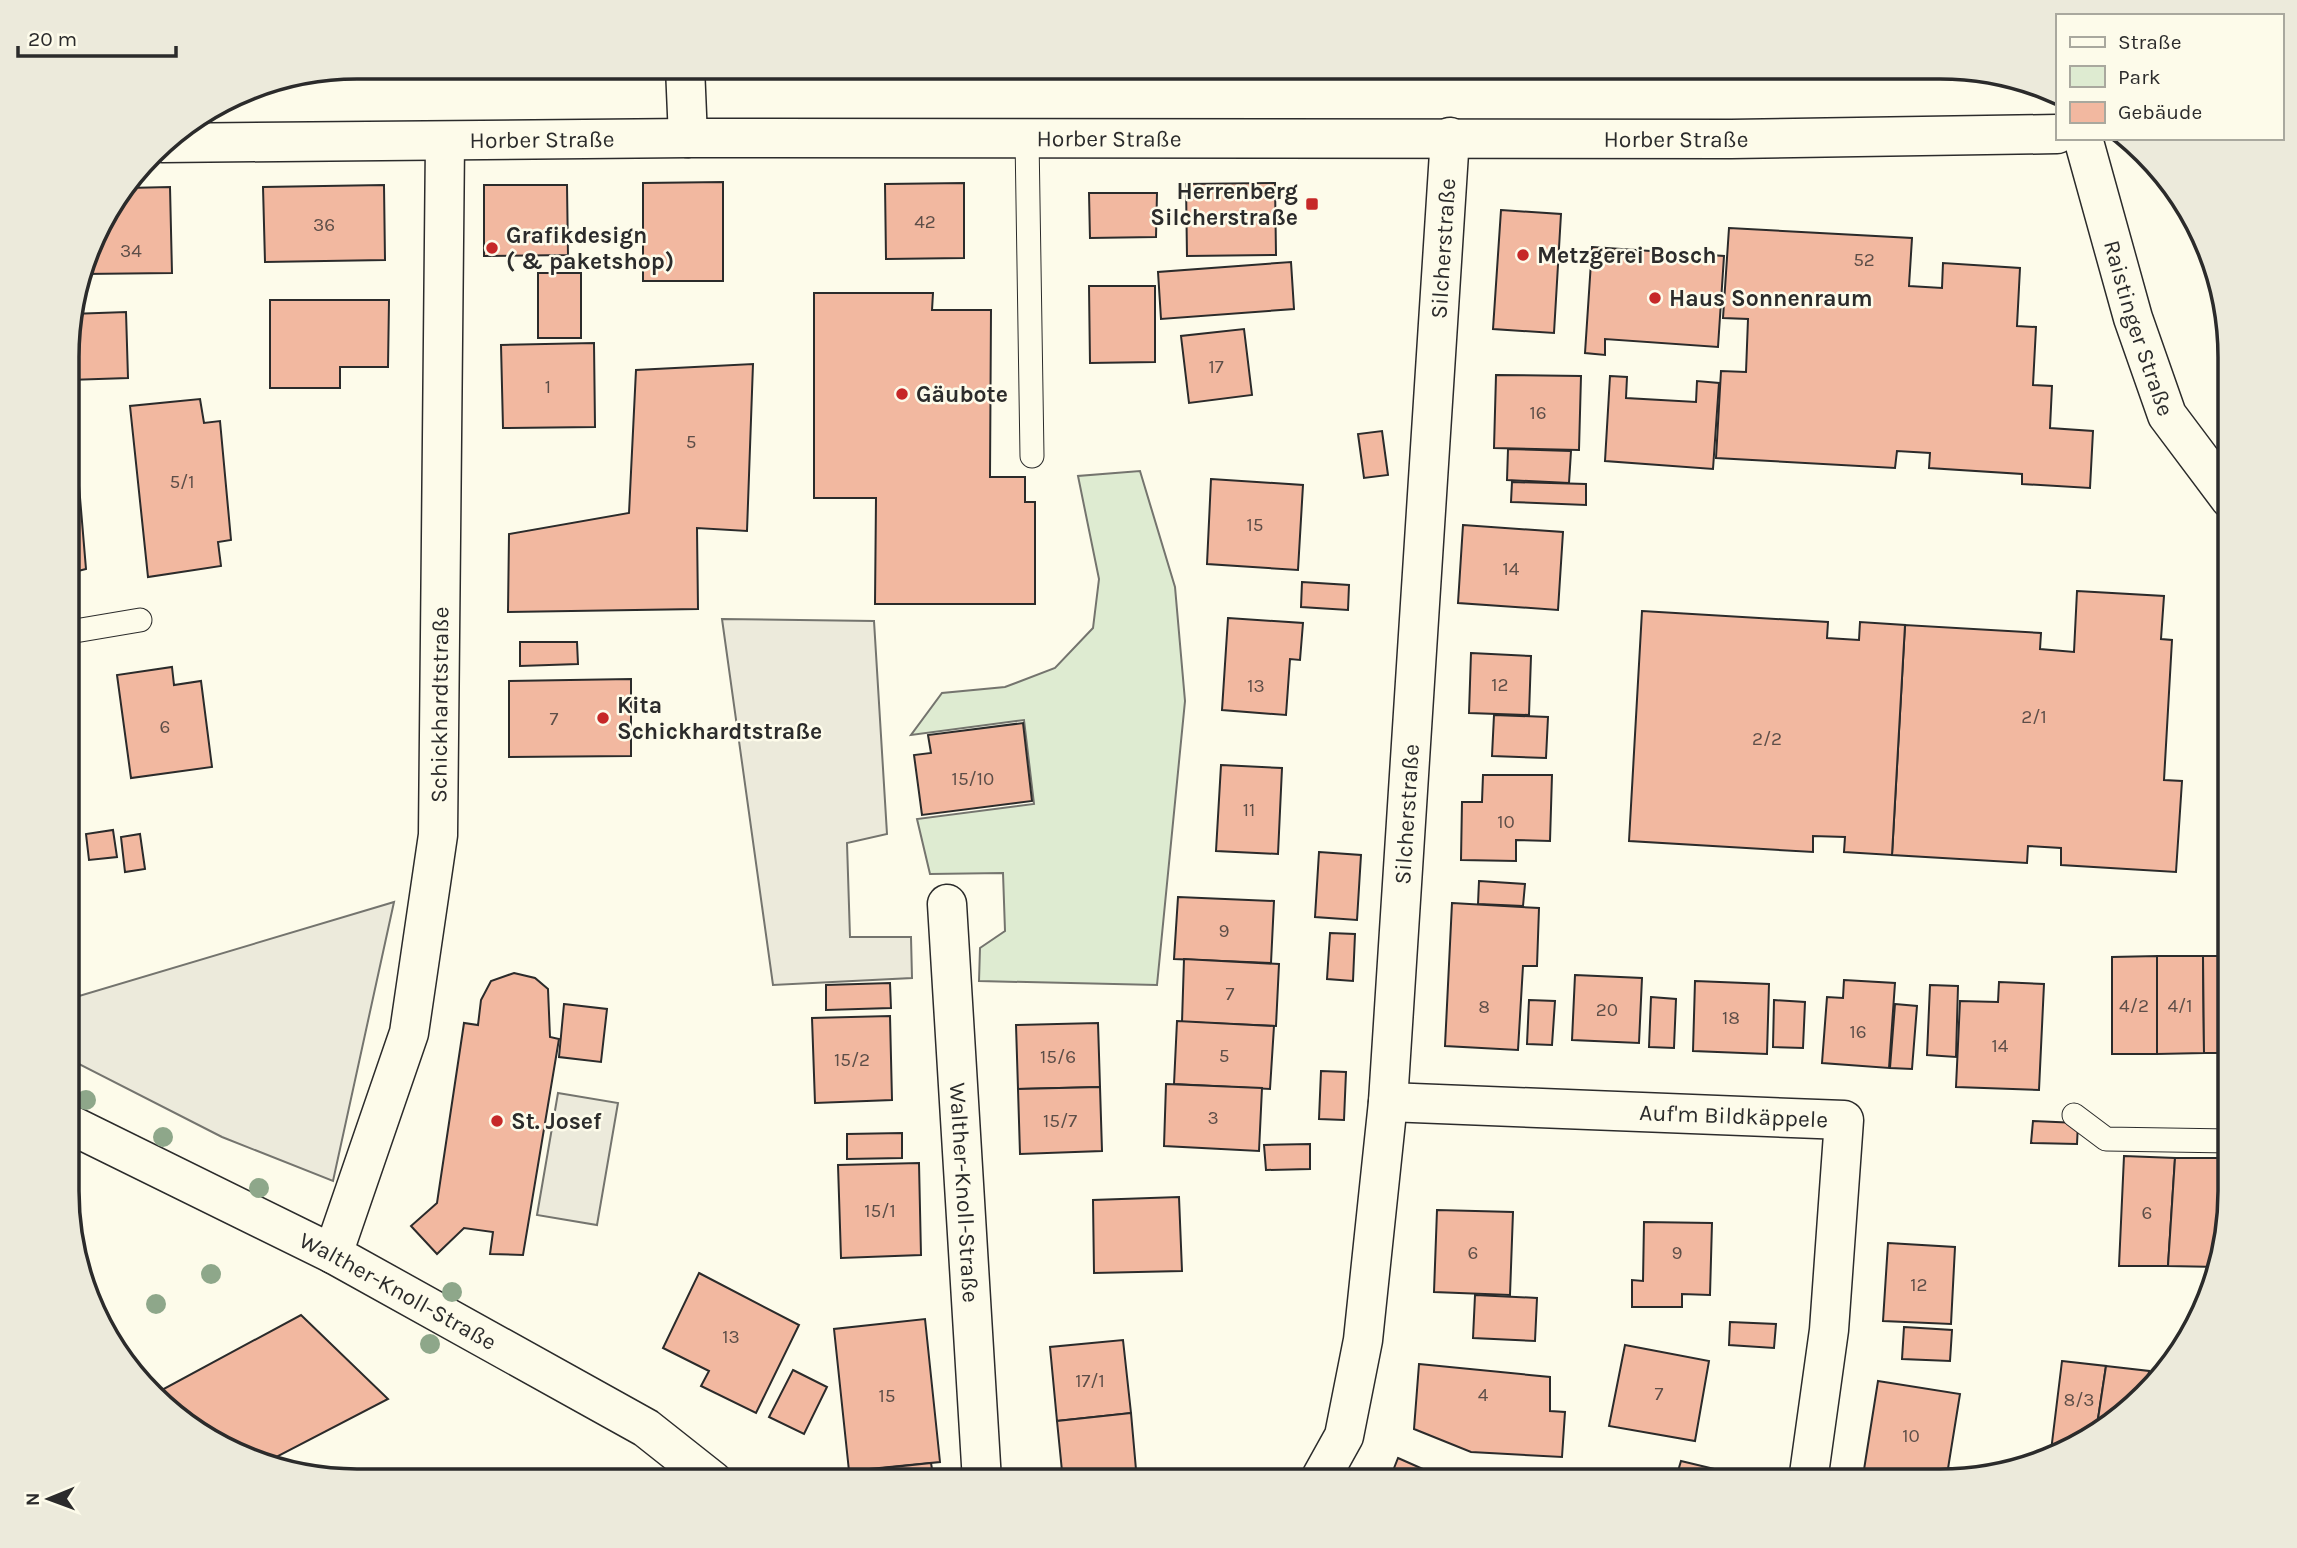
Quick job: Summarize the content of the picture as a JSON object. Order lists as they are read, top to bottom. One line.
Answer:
{"streets":{"street":["Horber Straße","Silcherstraße","Raistinger Straße","Schickhardtstraße","Auf'm Bildkäppele","Walther-Knoll-Straße"]},"crossings":[["Horber Straße","Silcherstraße"],["Horber Straße","Schickhardtstraße"],["Silcherstraße","Auf'm Bildkäppele"],["Schickhardtstraße","Walther-Knoll-Straße"]],"places":{"transit":["Herrenberg Silcherstraße"],"other":["Grafikdesign ( & paketshop)","Metzgerei Bosch","Haus Sonnenraum","Gäubote","Kita Schickhardtstraße","St. Josef"]},"house_numbers":["42","36","34","52","17","1","16","5","5/1","15","14","12","13","2/1","7","6","2/2","15/10","11","10","9","7","4/2","4/1","8","20","18","16","14","5","15/6","15/2","3","15/7","15/1","6","6","9","12","13","17/1","7","4","15","8/3","10"],"legend":["Straße","Park","Gebäude"],"scale_bar":"20 m","north":"left"}
